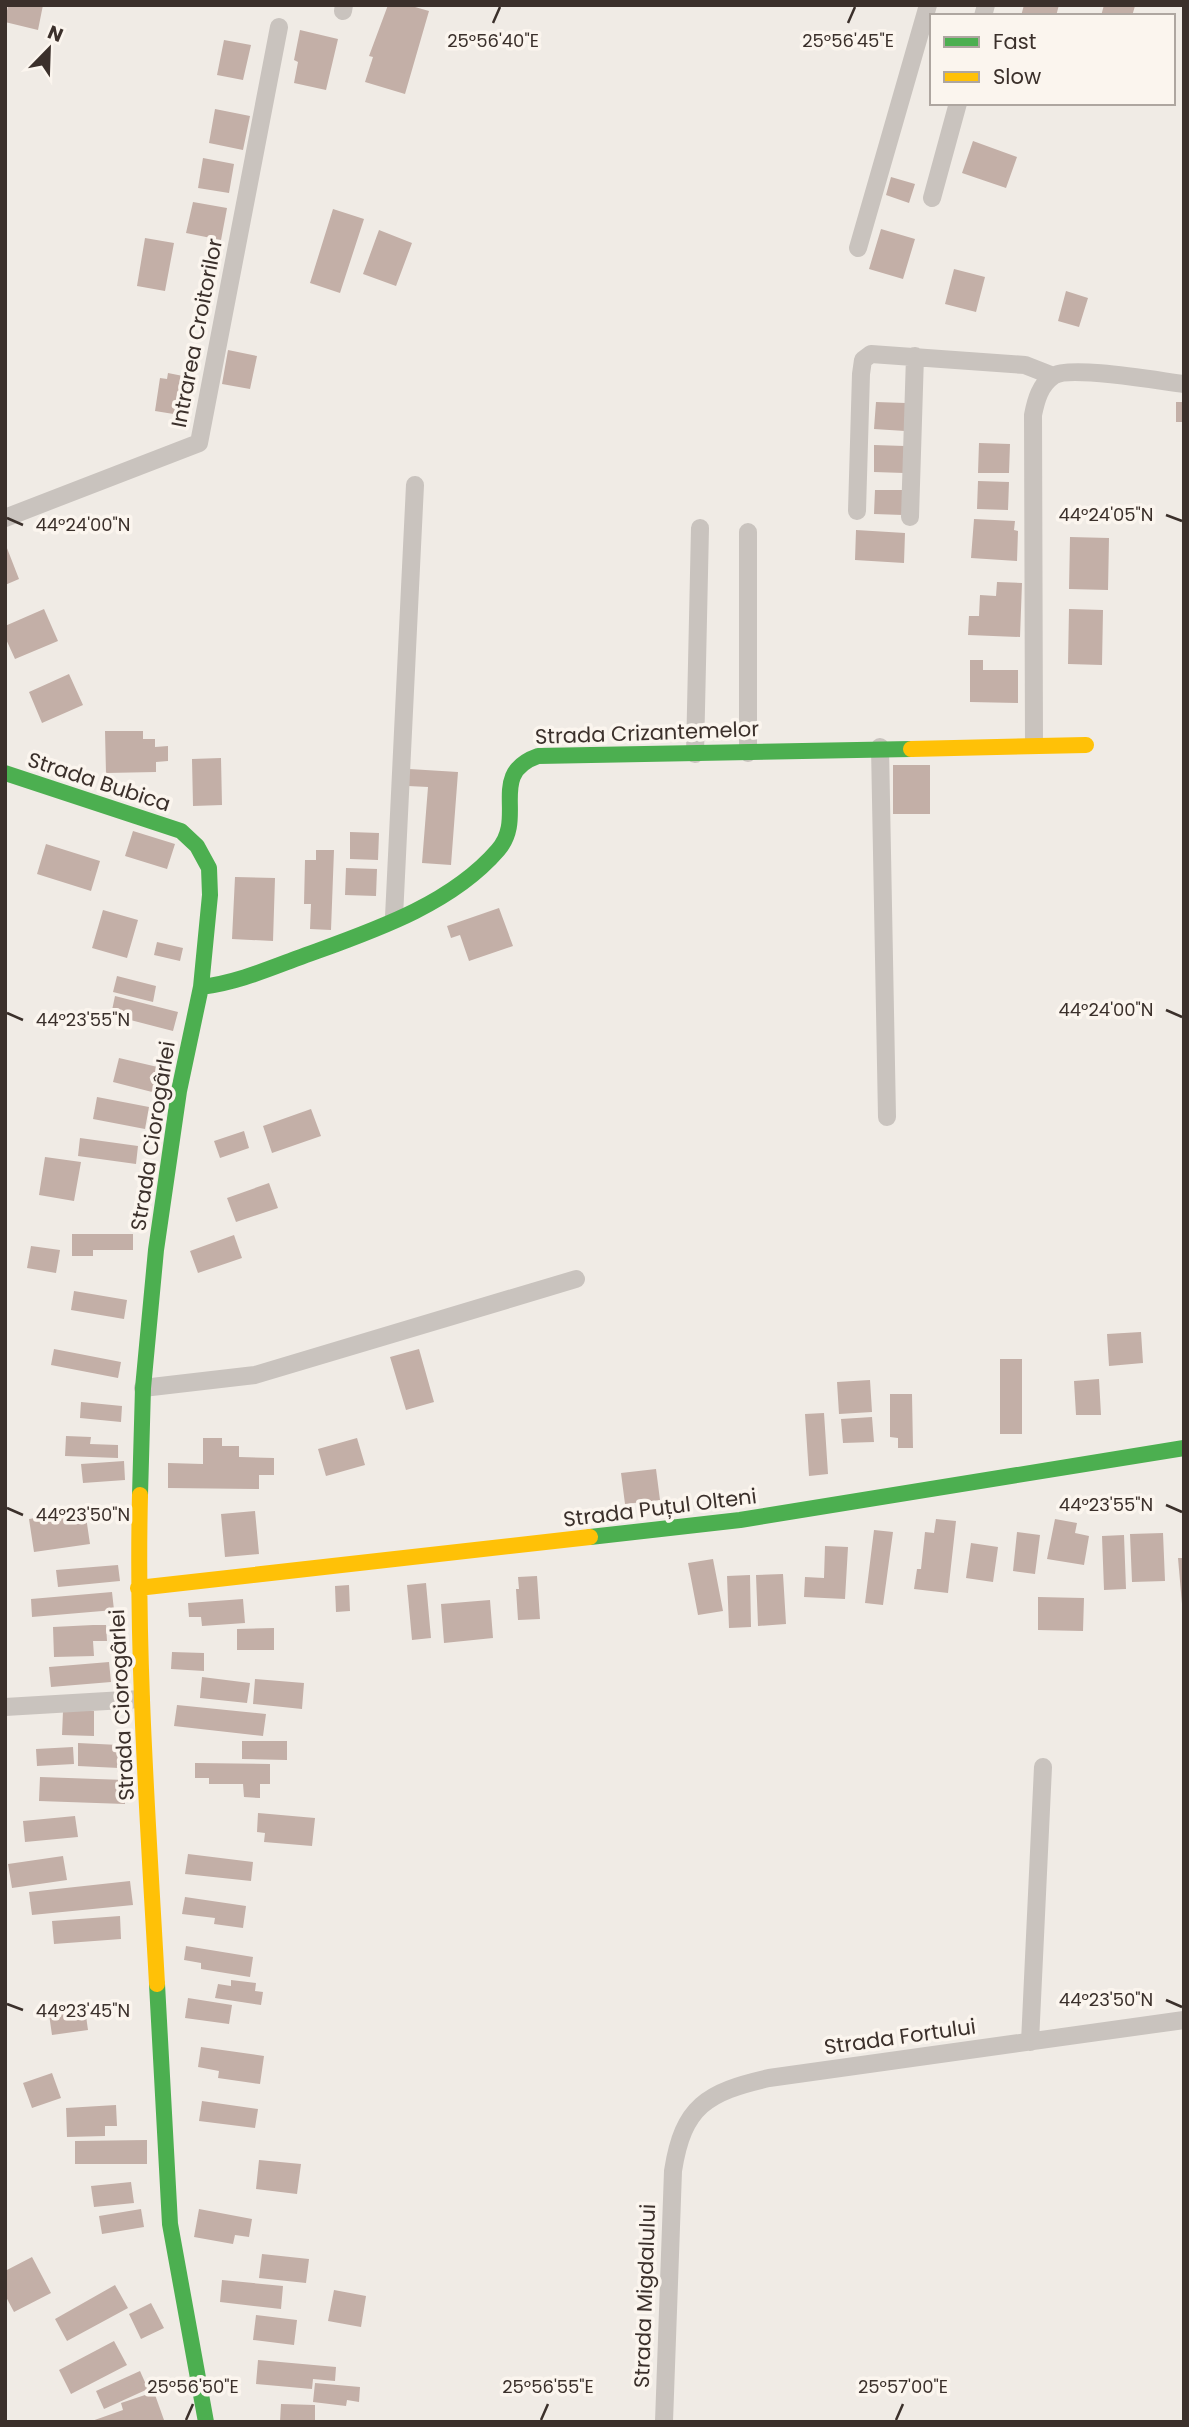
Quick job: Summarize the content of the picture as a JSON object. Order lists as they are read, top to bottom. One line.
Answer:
{"streets":{"street":["Intrarea Croitorilor","Strada Crizantemelor","Strada Bubica","Strada Ciorogârlei","Strada Puțul Olteni","Strada Fortului","Strada Migdalului"]},"crossings":[["Strada Crizantemelor","Strada Bubica"],["Strada Crizantemelor","Strada Ciorogârlei"],["Strada Bubica","Strada Ciorogârlei"],["Strada Ciorogârlei","Strada Puțul Olteni"],["Strada Fortului","Strada Migdalului"]],"legend":["Fast","Slow"],"north":"top right","coordinates":["25°56'40\"E","25°56'45\"E","44°24'05\"N","44°24'00\"N","44°23'55\"N","44°23'50\"N","44°23'45\"N","25°56'50\"E","25°56'55\"E","25°57'00\"E"]}
